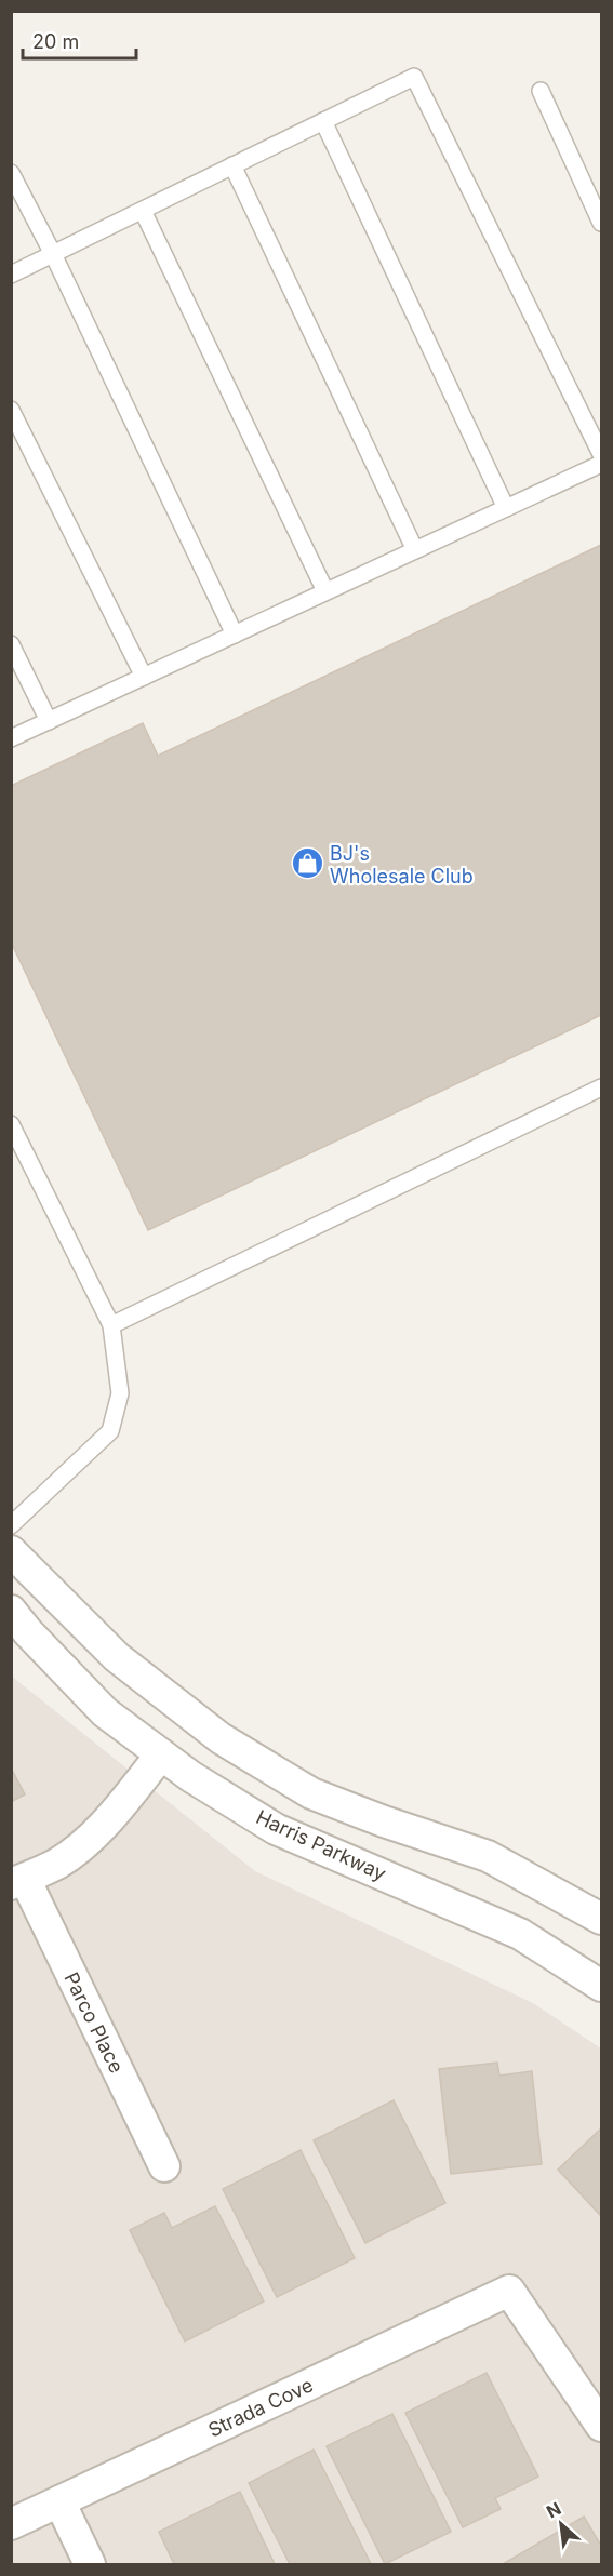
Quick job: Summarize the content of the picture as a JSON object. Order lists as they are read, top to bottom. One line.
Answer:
{"streets":{"street":["Harris Parkway","Parco Place","Strada Cove"]},"places":{"shop":["BJ's Wholesale Club"]},"scale_bar":"20 m","north":"top left"}
